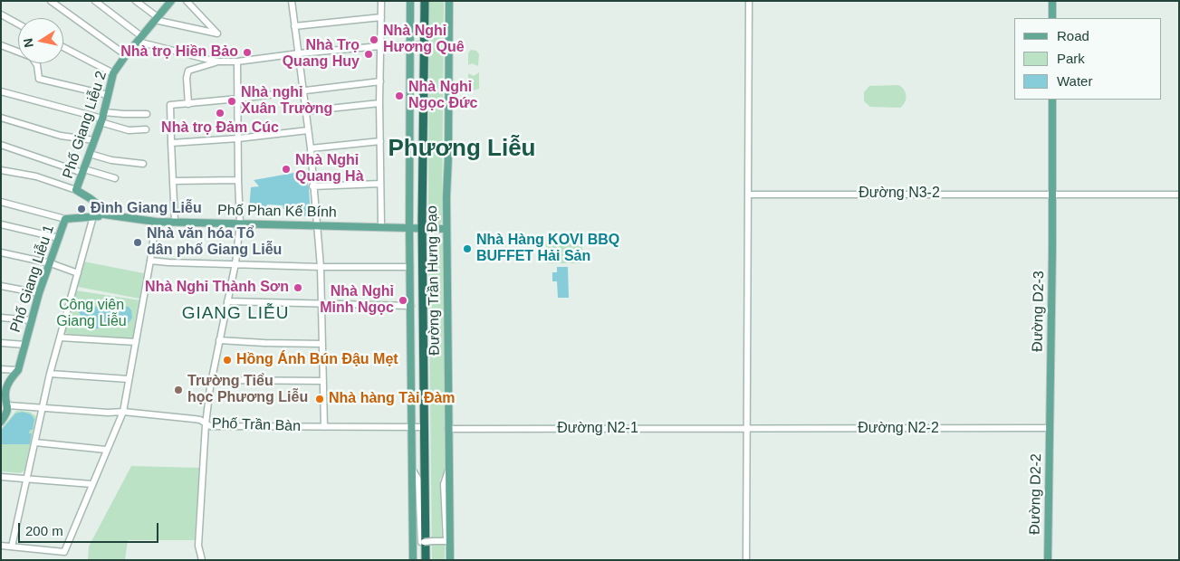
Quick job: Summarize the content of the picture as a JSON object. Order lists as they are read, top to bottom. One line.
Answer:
{"streets":{"highway":["Đường Trần Hưng Đạo"],"main road":["Phố Giang Liễu 2","Phố Phan Kế Bính","Phố Giang Liễu 1","Đường D2-3","Đường D2-2"],"street":["Đường N3-2","Phố Trần Bàn","Đường N2-1","Đường N2-2"]},"crossings":[["Phố Giang Liễu 2","Phố Phan Kế Bính"],["Đường N3-2","Đường D2-3"],["Phố Phan Kế Bính","Phố Giang Liễu 1"],["Phố Phan Kế Bính","Đường Trần Hưng Đạo"],["Phố Giang Liễu 1","Phố Trần Bàn"],["Đường Trần Hưng Đạo","Phố Trần Bàn"],["Đường Trần Hưng Đạo","Đường N2-1"],["Đường D2-3","Đường N2-2"],["Đường D2-3","Đường D2-2"],["Đường N2-1","Đường N2-2"],["Đường N2-2","Đường D2-2"]],"districts":["Phương Liễu","GIANG LIỄU"],"parks":["Công viên Giang Liễu"],"places":["Nhà Nghỉ Hương Quê","Nhà trọ Hiền Bảo","Nhà Trọ Quang Huy","Nhà Nghỉ Ngọc Đức","Nhà nghỉ Xuân Trường","Nhà trọ Đảm Cúc","Nhà Nghỉ Quang Hà","Đình Giang Liễu","Nhà văn hóa Tổ dân phố Giang Liễu","Nhà Hàng KOVI BBQ BUFFET Hải Sản","Nhà Nghỉ Thành Sơn","Nhà Nghỉ Minh Ngọc","Hồng Ánh Bún Đậu Mẹt","Trường Tiểu học Phương Liễu","Nhà hàng Tài Đàm"],"legend":["Road","Park","Water"],"scale_bar":"200 m","north":"left"}
